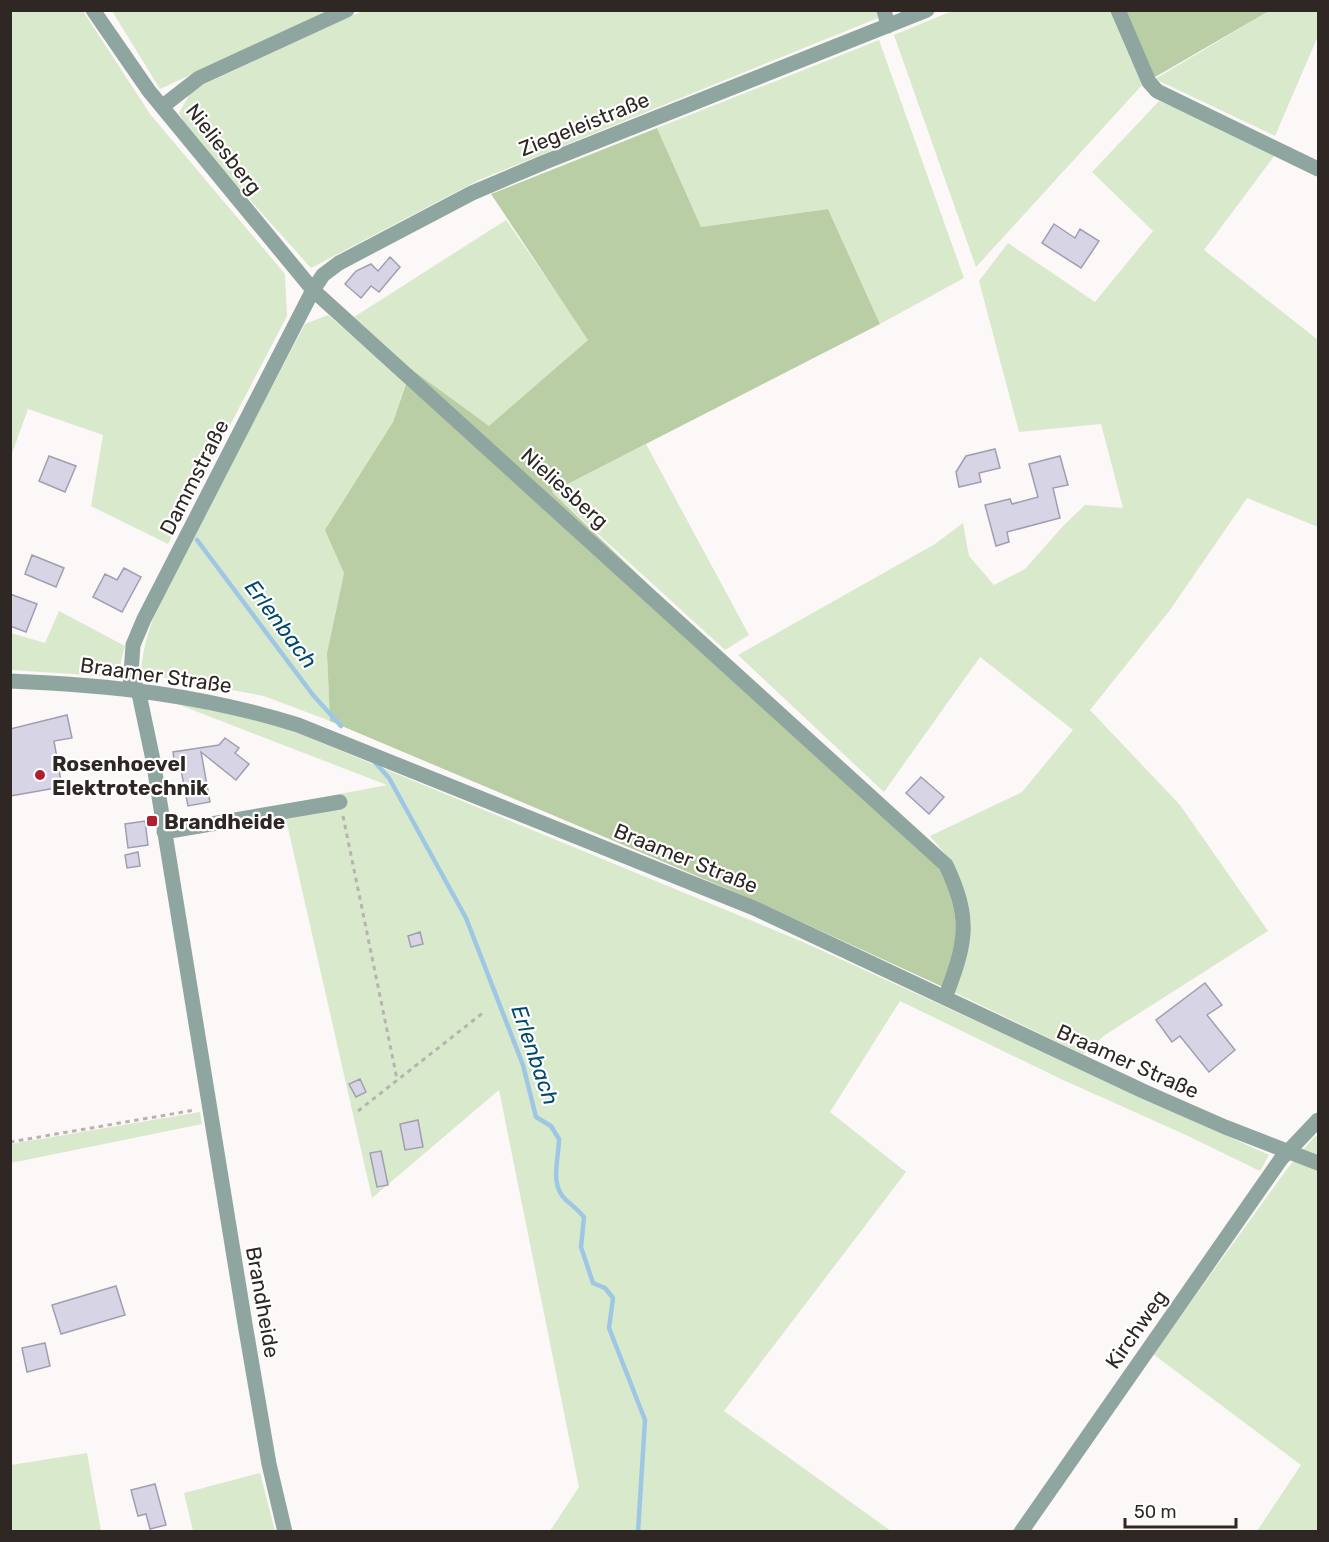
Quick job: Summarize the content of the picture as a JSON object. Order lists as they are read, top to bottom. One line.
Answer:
{"streets":{"street":["Ziegeleistraße","Nieliesberg","Dammstraße","Braamer Straße","Brandheide","Kirchweg"]},"crossings":[["Ziegeleistraße","Nieliesberg"],["Ziegeleistraße","Dammstraße"],["Nieliesberg","Dammstraße"],["Nieliesberg","Braamer Straße"],["Dammstraße","Braamer Straße"],["Dammstraße","Brandheide"],["Braamer Straße","Brandheide"],["Braamer Straße","Kirchweg"]],"water":["Erlenbach"],"places":{"other":["Rosenhoevel Elektrotechnik"],"transit":["Brandheide"]},"scale_bar":"50 m"}
